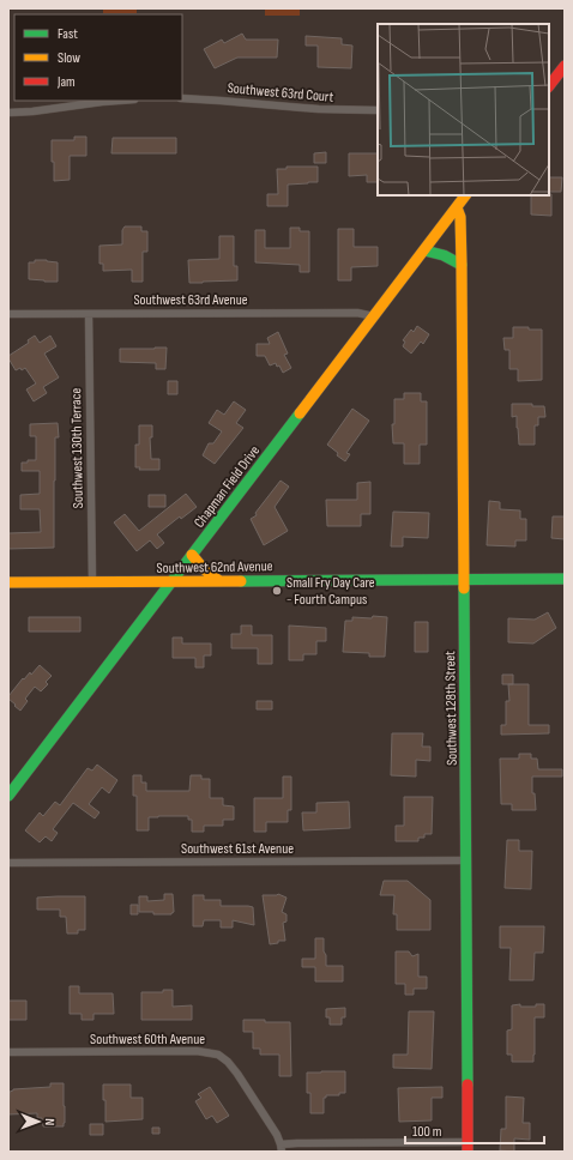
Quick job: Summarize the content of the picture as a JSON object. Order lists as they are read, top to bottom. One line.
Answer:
{"streets":{"street":["Southwest 63rd Court","Southwest 63rd Avenue","Southwest 130th Terrace","Chapman Field Drive","Southwest 62nd Avenue","Southwest 128th Street","Southwest 61st Avenue","Southwest 60th Avenue"]},"crossings":[["Southwest 63rd Avenue","Southwest 130th Terrace"],["Southwest 63rd Avenue","Chapman Field Drive"],["Southwest 130th Terrace","Southwest 62nd Avenue"],["Chapman Field Drive","Southwest 62nd Avenue"],["Chapman Field Drive","Southwest 128th Street"],["Southwest 62nd Avenue","Southwest 128th Street"],["Southwest 128th Street","Southwest 61st Avenue"],["Southwest 128th Street","Southwest 60th Avenue"]],"places":["Small Fry Day Care - Fourth Campus"],"legend":["Fast","Slow","Jam"],"scale_bar":"100 m","north":"right"}
